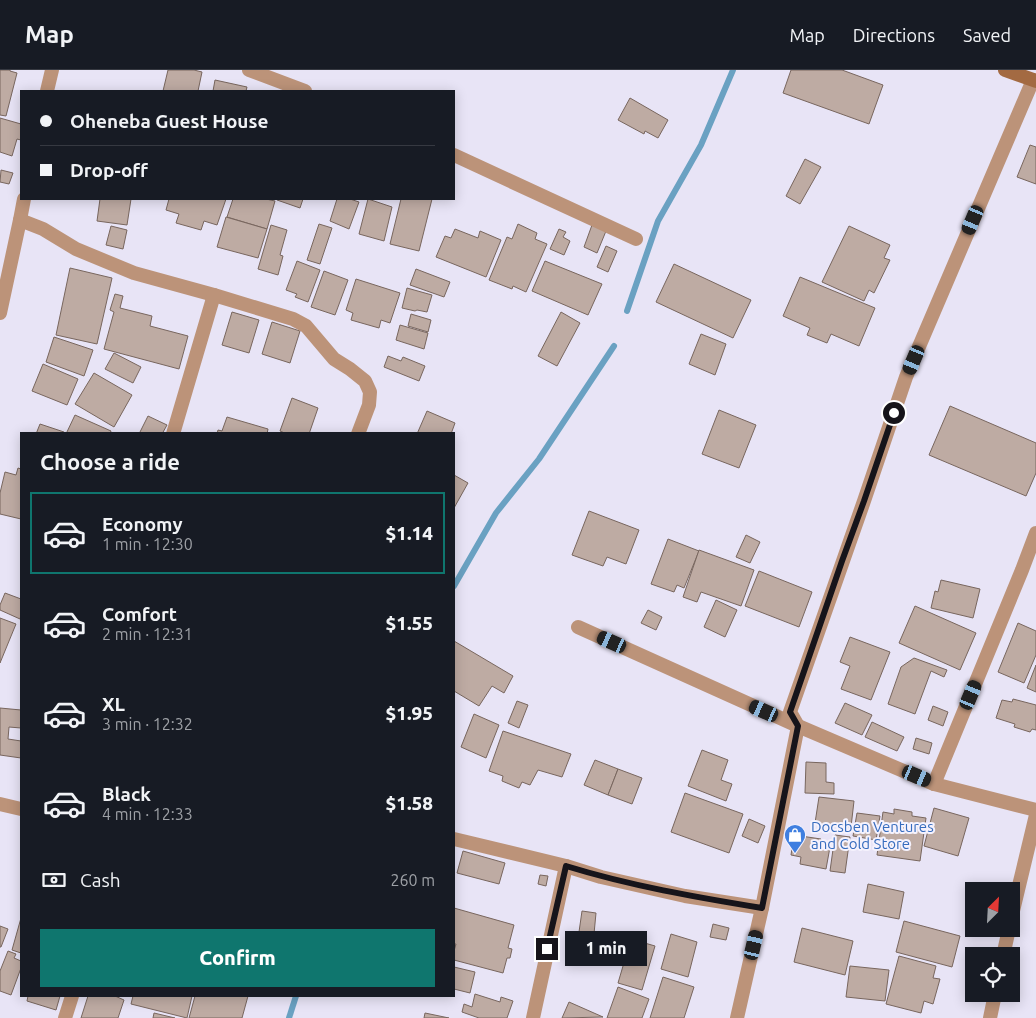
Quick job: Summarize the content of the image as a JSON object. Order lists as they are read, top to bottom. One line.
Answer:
{"places":{"shop":["Docsben Ventures and Cold Store"]},"north":"top right","page":{"header":"Map","nav":["Map","Directions","Saved"],"banner":["Oheneba Guest House","Drop-off"],"heading":"Choose a ride","list":[{"name":"Economy","note":"1 min · 12:30","value":"$1.14"},{"name":"Comfort","note":"2 min · 12:31","value":"$1.55"},{"name":"XL","note":"3 min · 12:32","value":"$1.95"},{"name":"Black","note":"4 min · 12:33","value":"$1.58"}],"pay":["Cash","260 m"],"buttons":"Confirm","bubble":"1 min"}}
